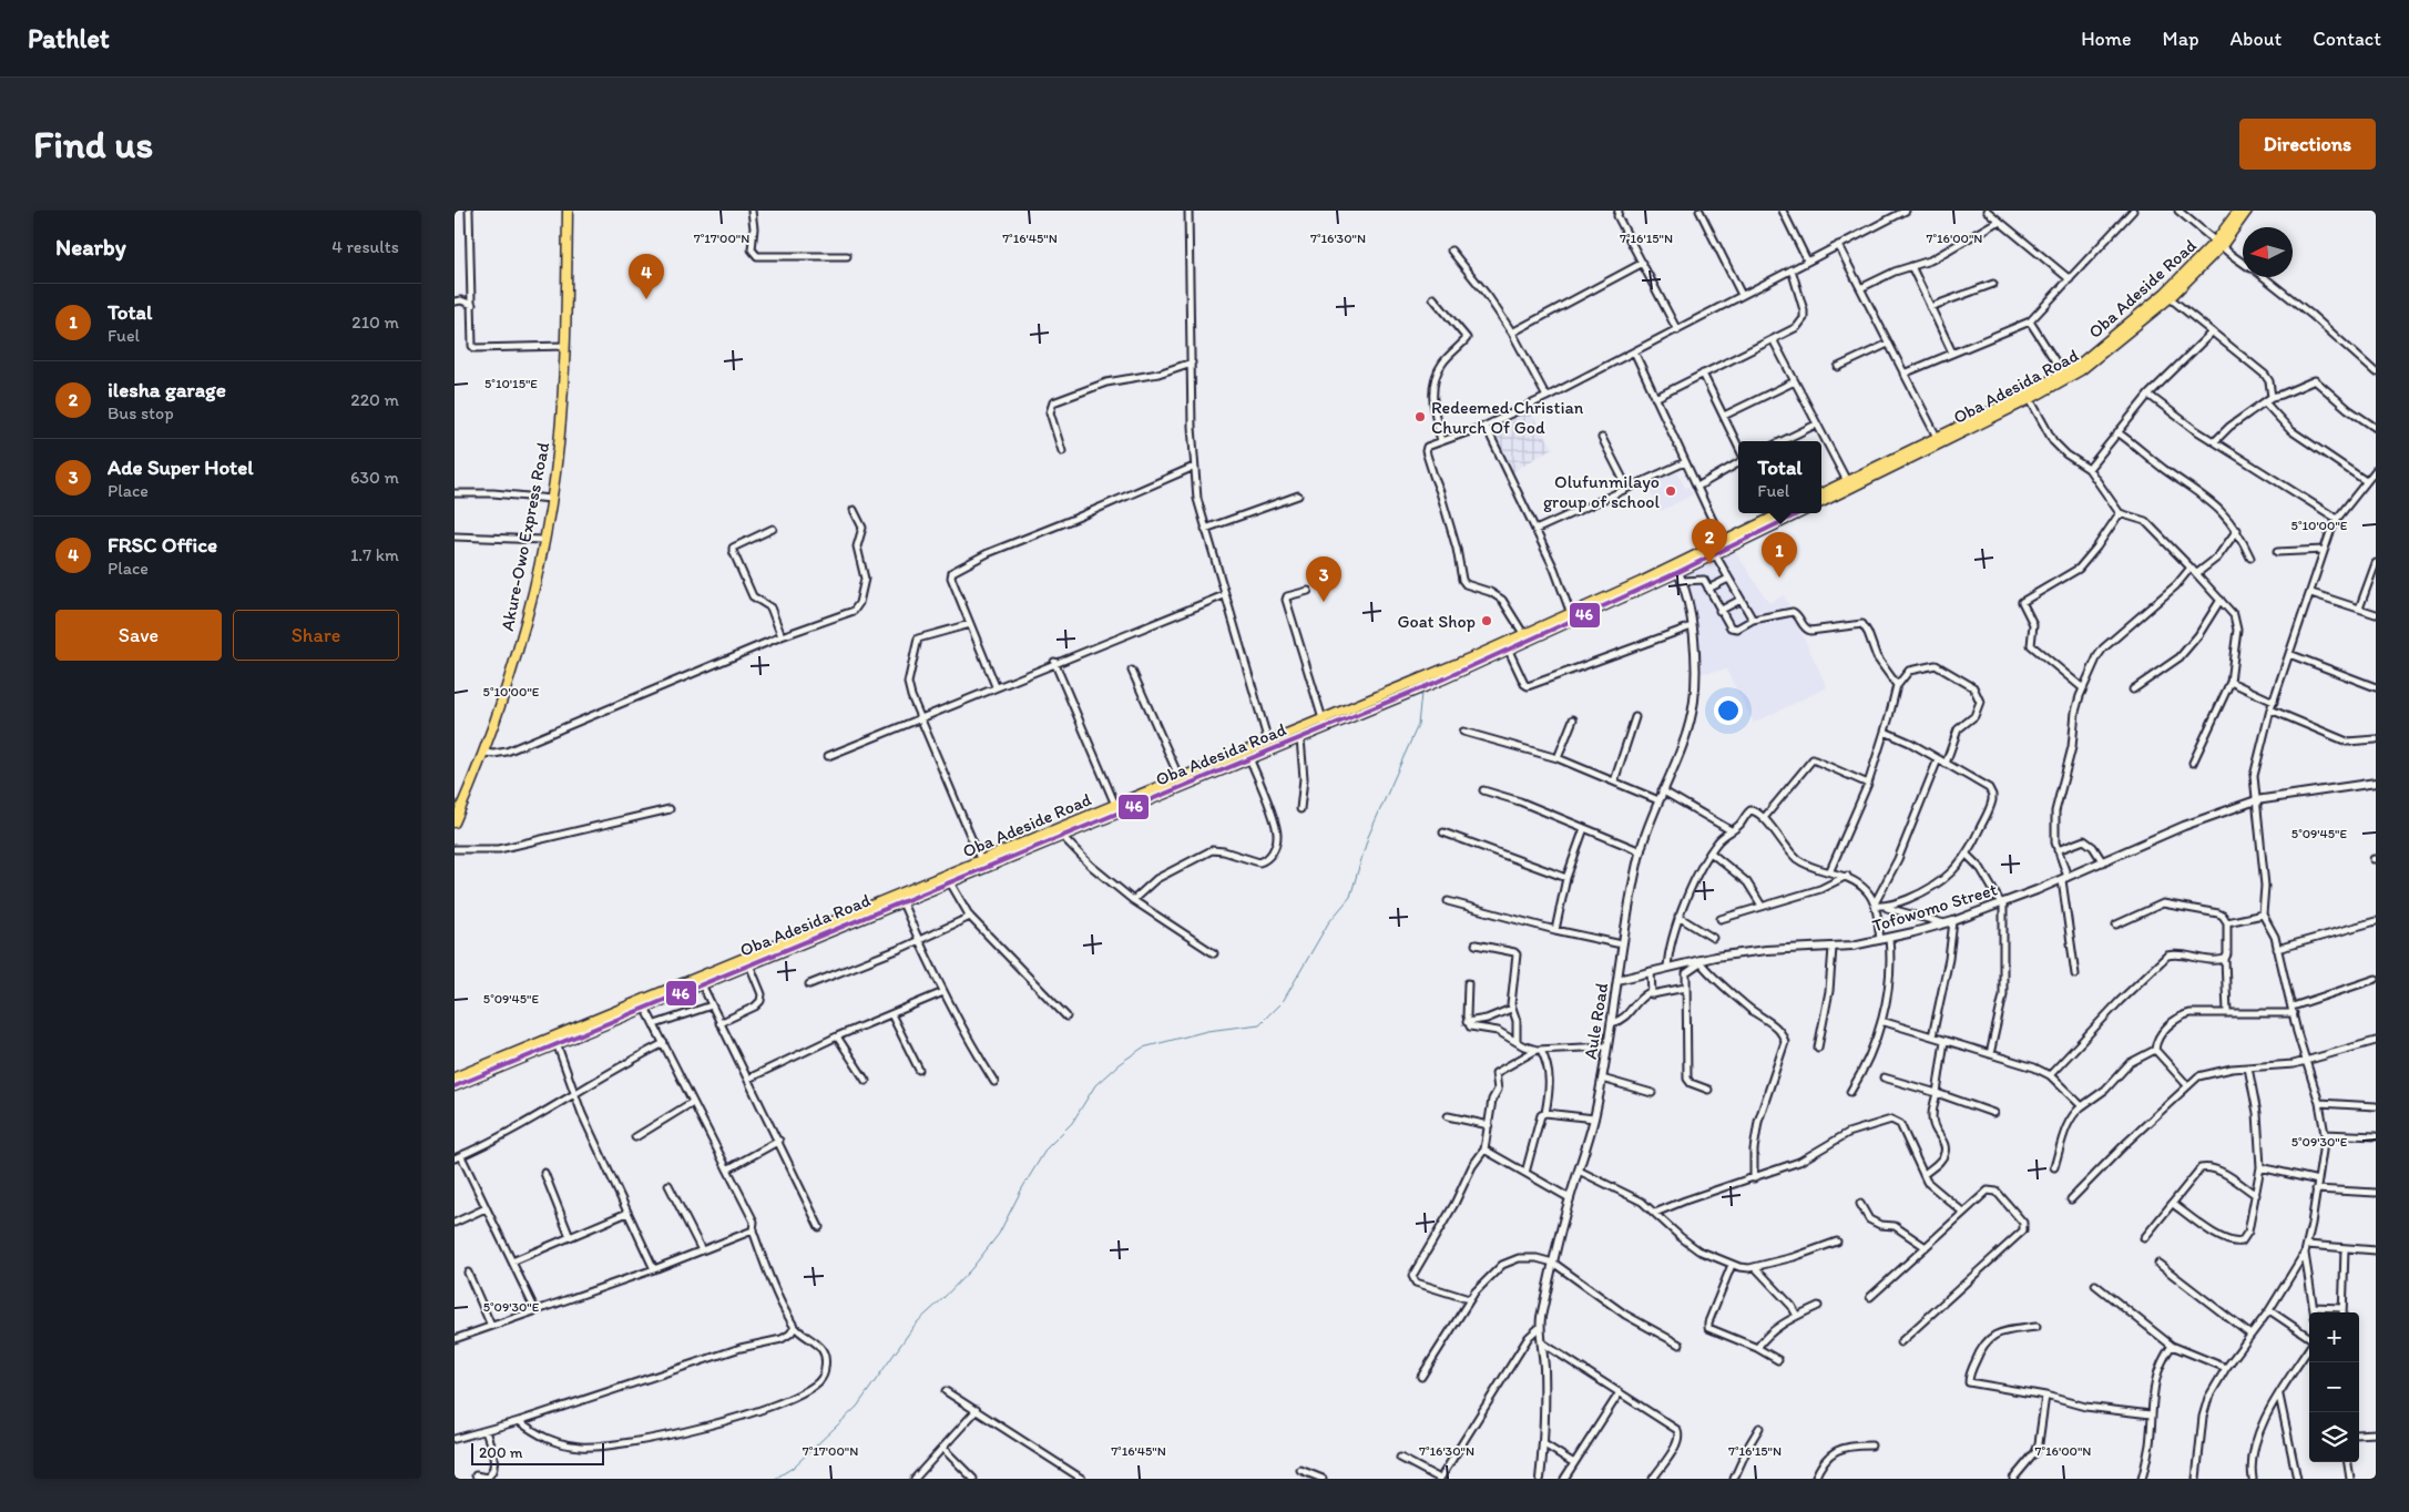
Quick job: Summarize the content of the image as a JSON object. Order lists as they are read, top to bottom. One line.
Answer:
{"streets":{"main road":["Oba Adeside Road","Oba Adesida Road","Akure-Owo Express Road"],"street":["Tofowomo Street","Aule Road"]},"crossings":[["Oba Adeside Road","Oba Adesida Road"],["Oba Adesida Road","Aule Road"],["Tofowomo Street","Aule Road"]],"places":["Redeemed Christian Church Of God","Olufunmilayo group of school","Goat Shop"],"lines":["transit line 46"],"scale_bar":"200 m","north":"left","page":{"header":"Pathlet","nav":["Home","Map","About","Contact"],"buttons":["Directions",["Save","Share"]],"title":"Find us","heading":["Nearby","4 results"],"pins":["4","2","1","3"],"list":[{"mark":"1","name":"Total","note":"Fuel","value":"210 m"},{"mark":"2","name":"ilesha garage","note":"Bus stop","value":"220 m"},{"mark":"3","name":"Ade Super Hotel","note":"Place","value":"630 m"},{"mark":"4","name":"FRSC Office","note":"Place","value":"1.7 km"}],"popup":["Total","Fuel"],"map_buttons":["+","−"],"scale":"200 m"},"coordinates":["7°17'00\"N","7°16'45\"N","7°16'30\"N","7°16'15\"N","7°16'00\"N","5°10'15\"E","5°10'00\"E","5°09'45\"E","5°09'30\"E"]}
